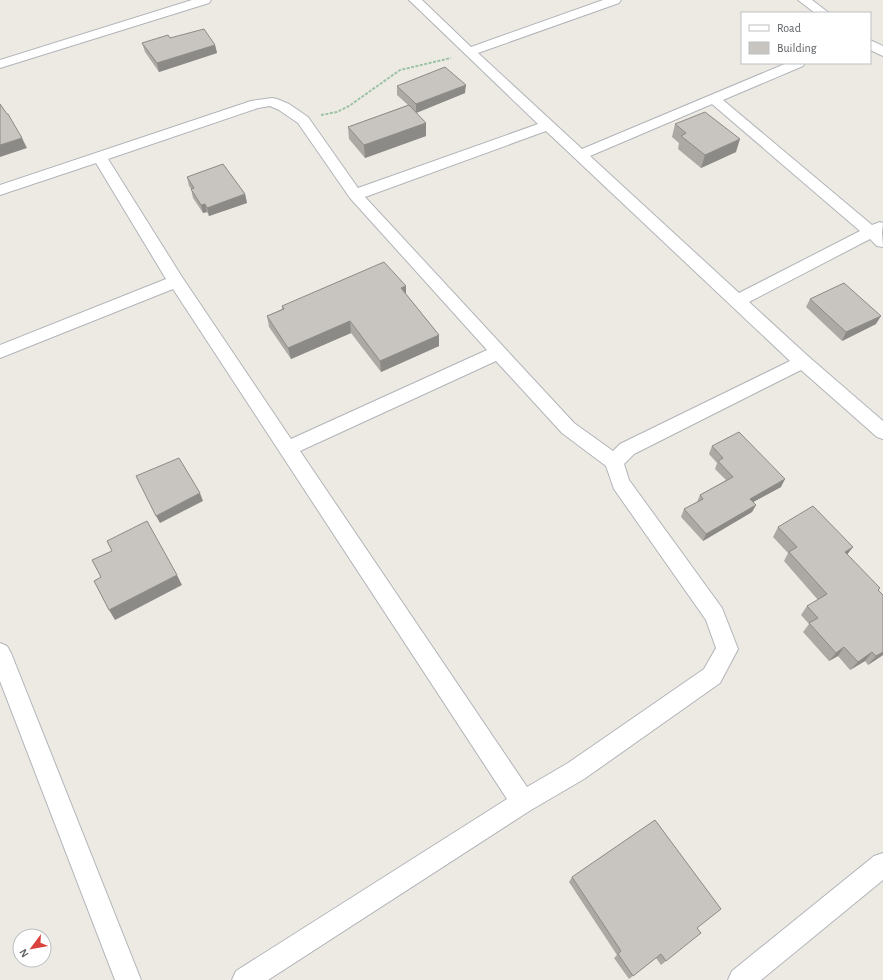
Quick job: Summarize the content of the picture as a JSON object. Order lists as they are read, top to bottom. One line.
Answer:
{"legend":["Road","Building"],"north":"bottom left"}
